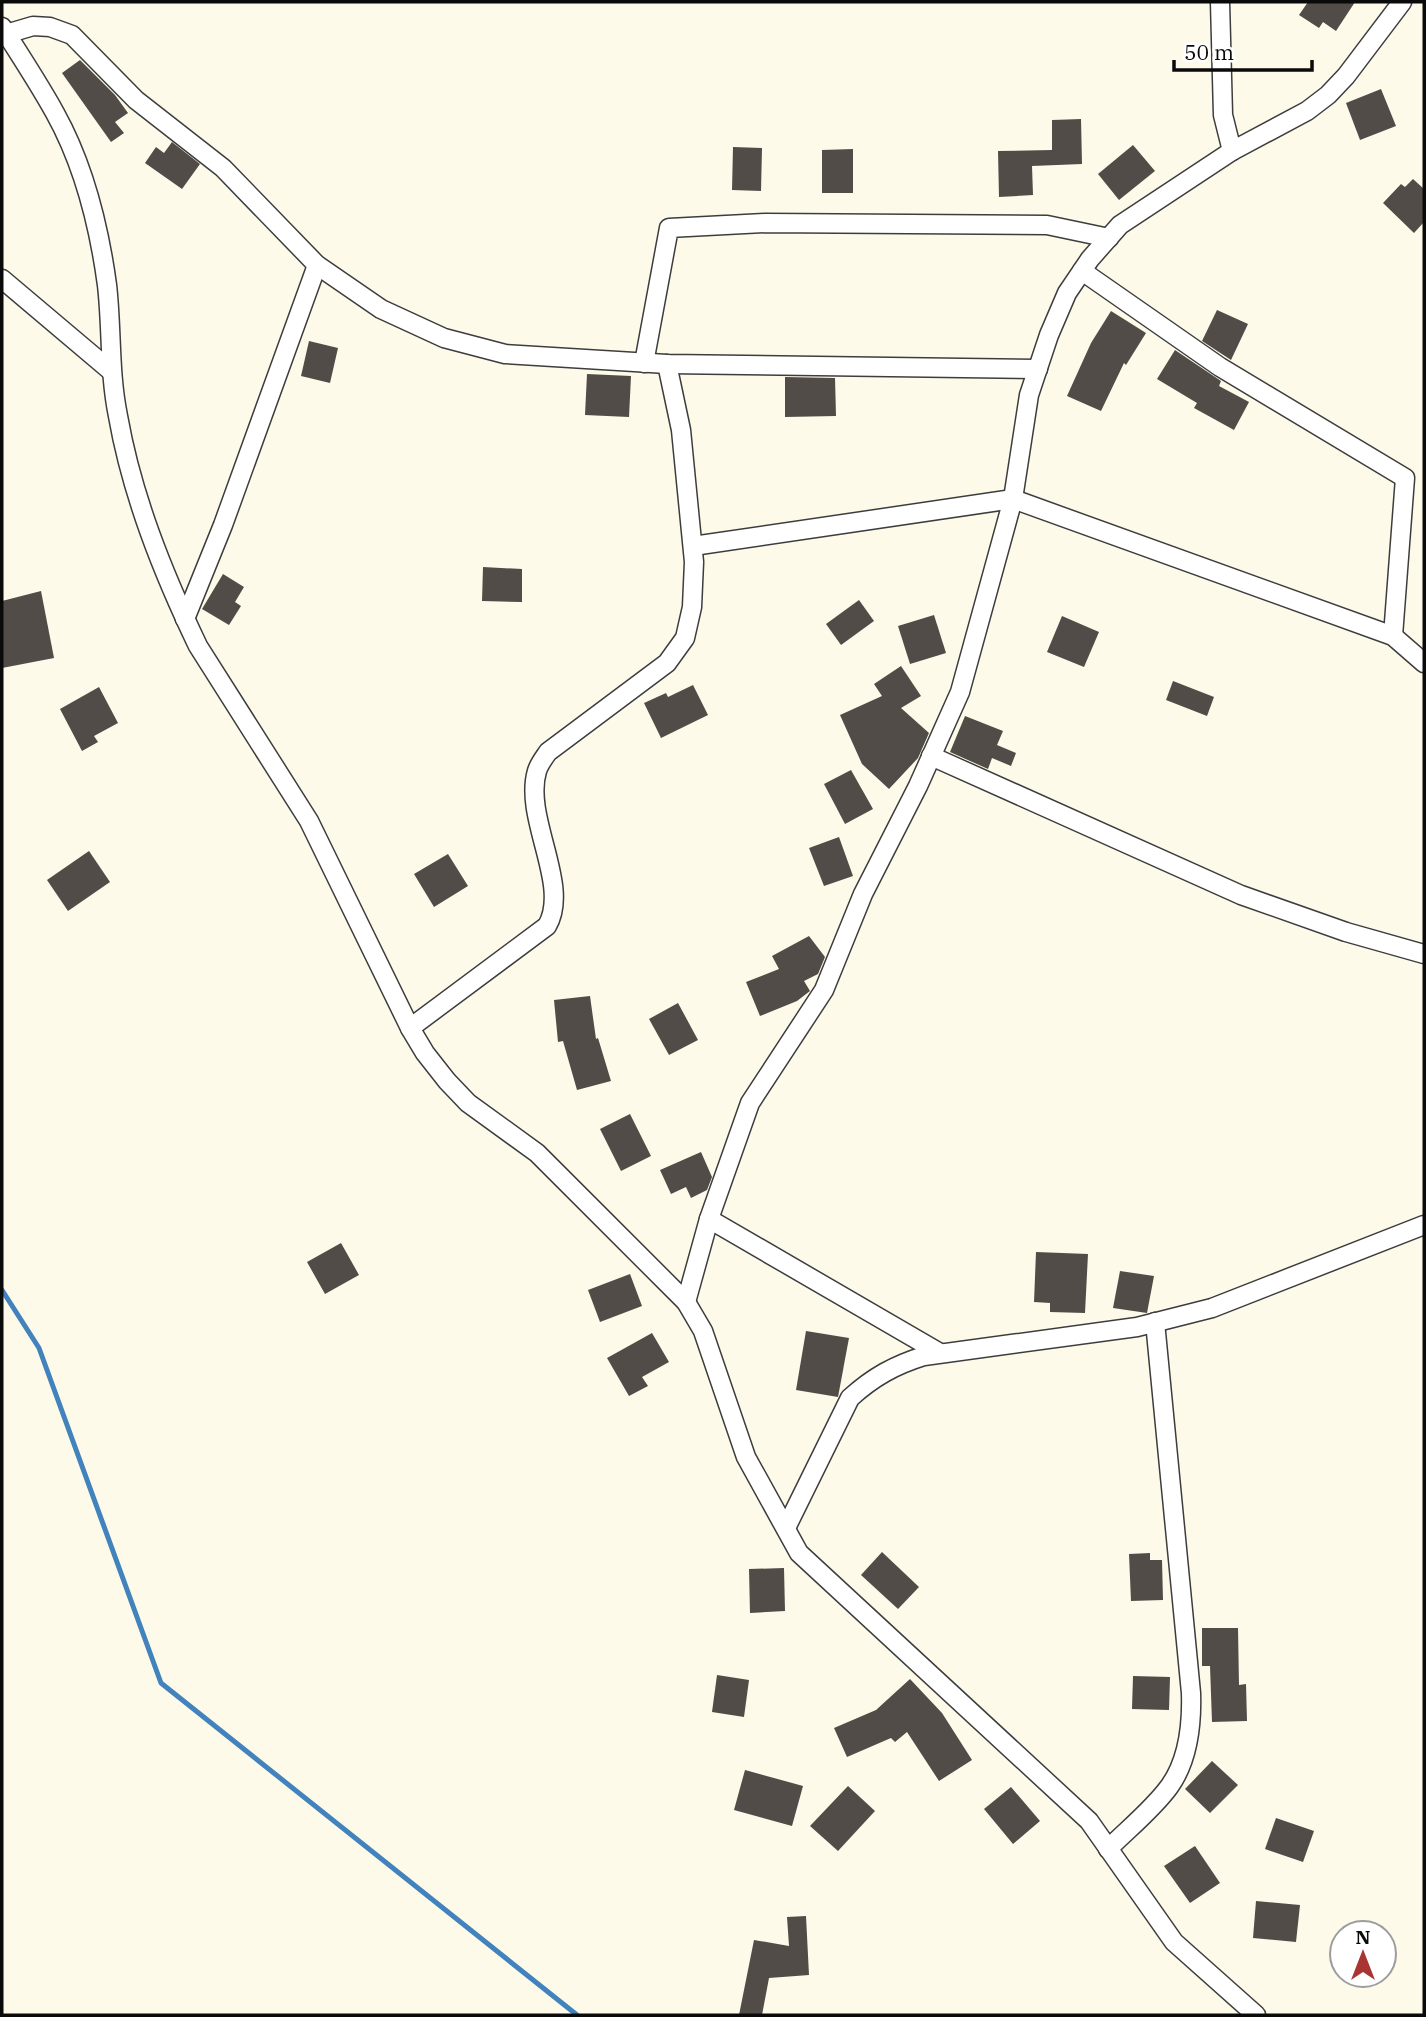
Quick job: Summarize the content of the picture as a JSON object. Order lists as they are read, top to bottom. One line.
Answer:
{"scale_bar":"50 m","north":"top"}
